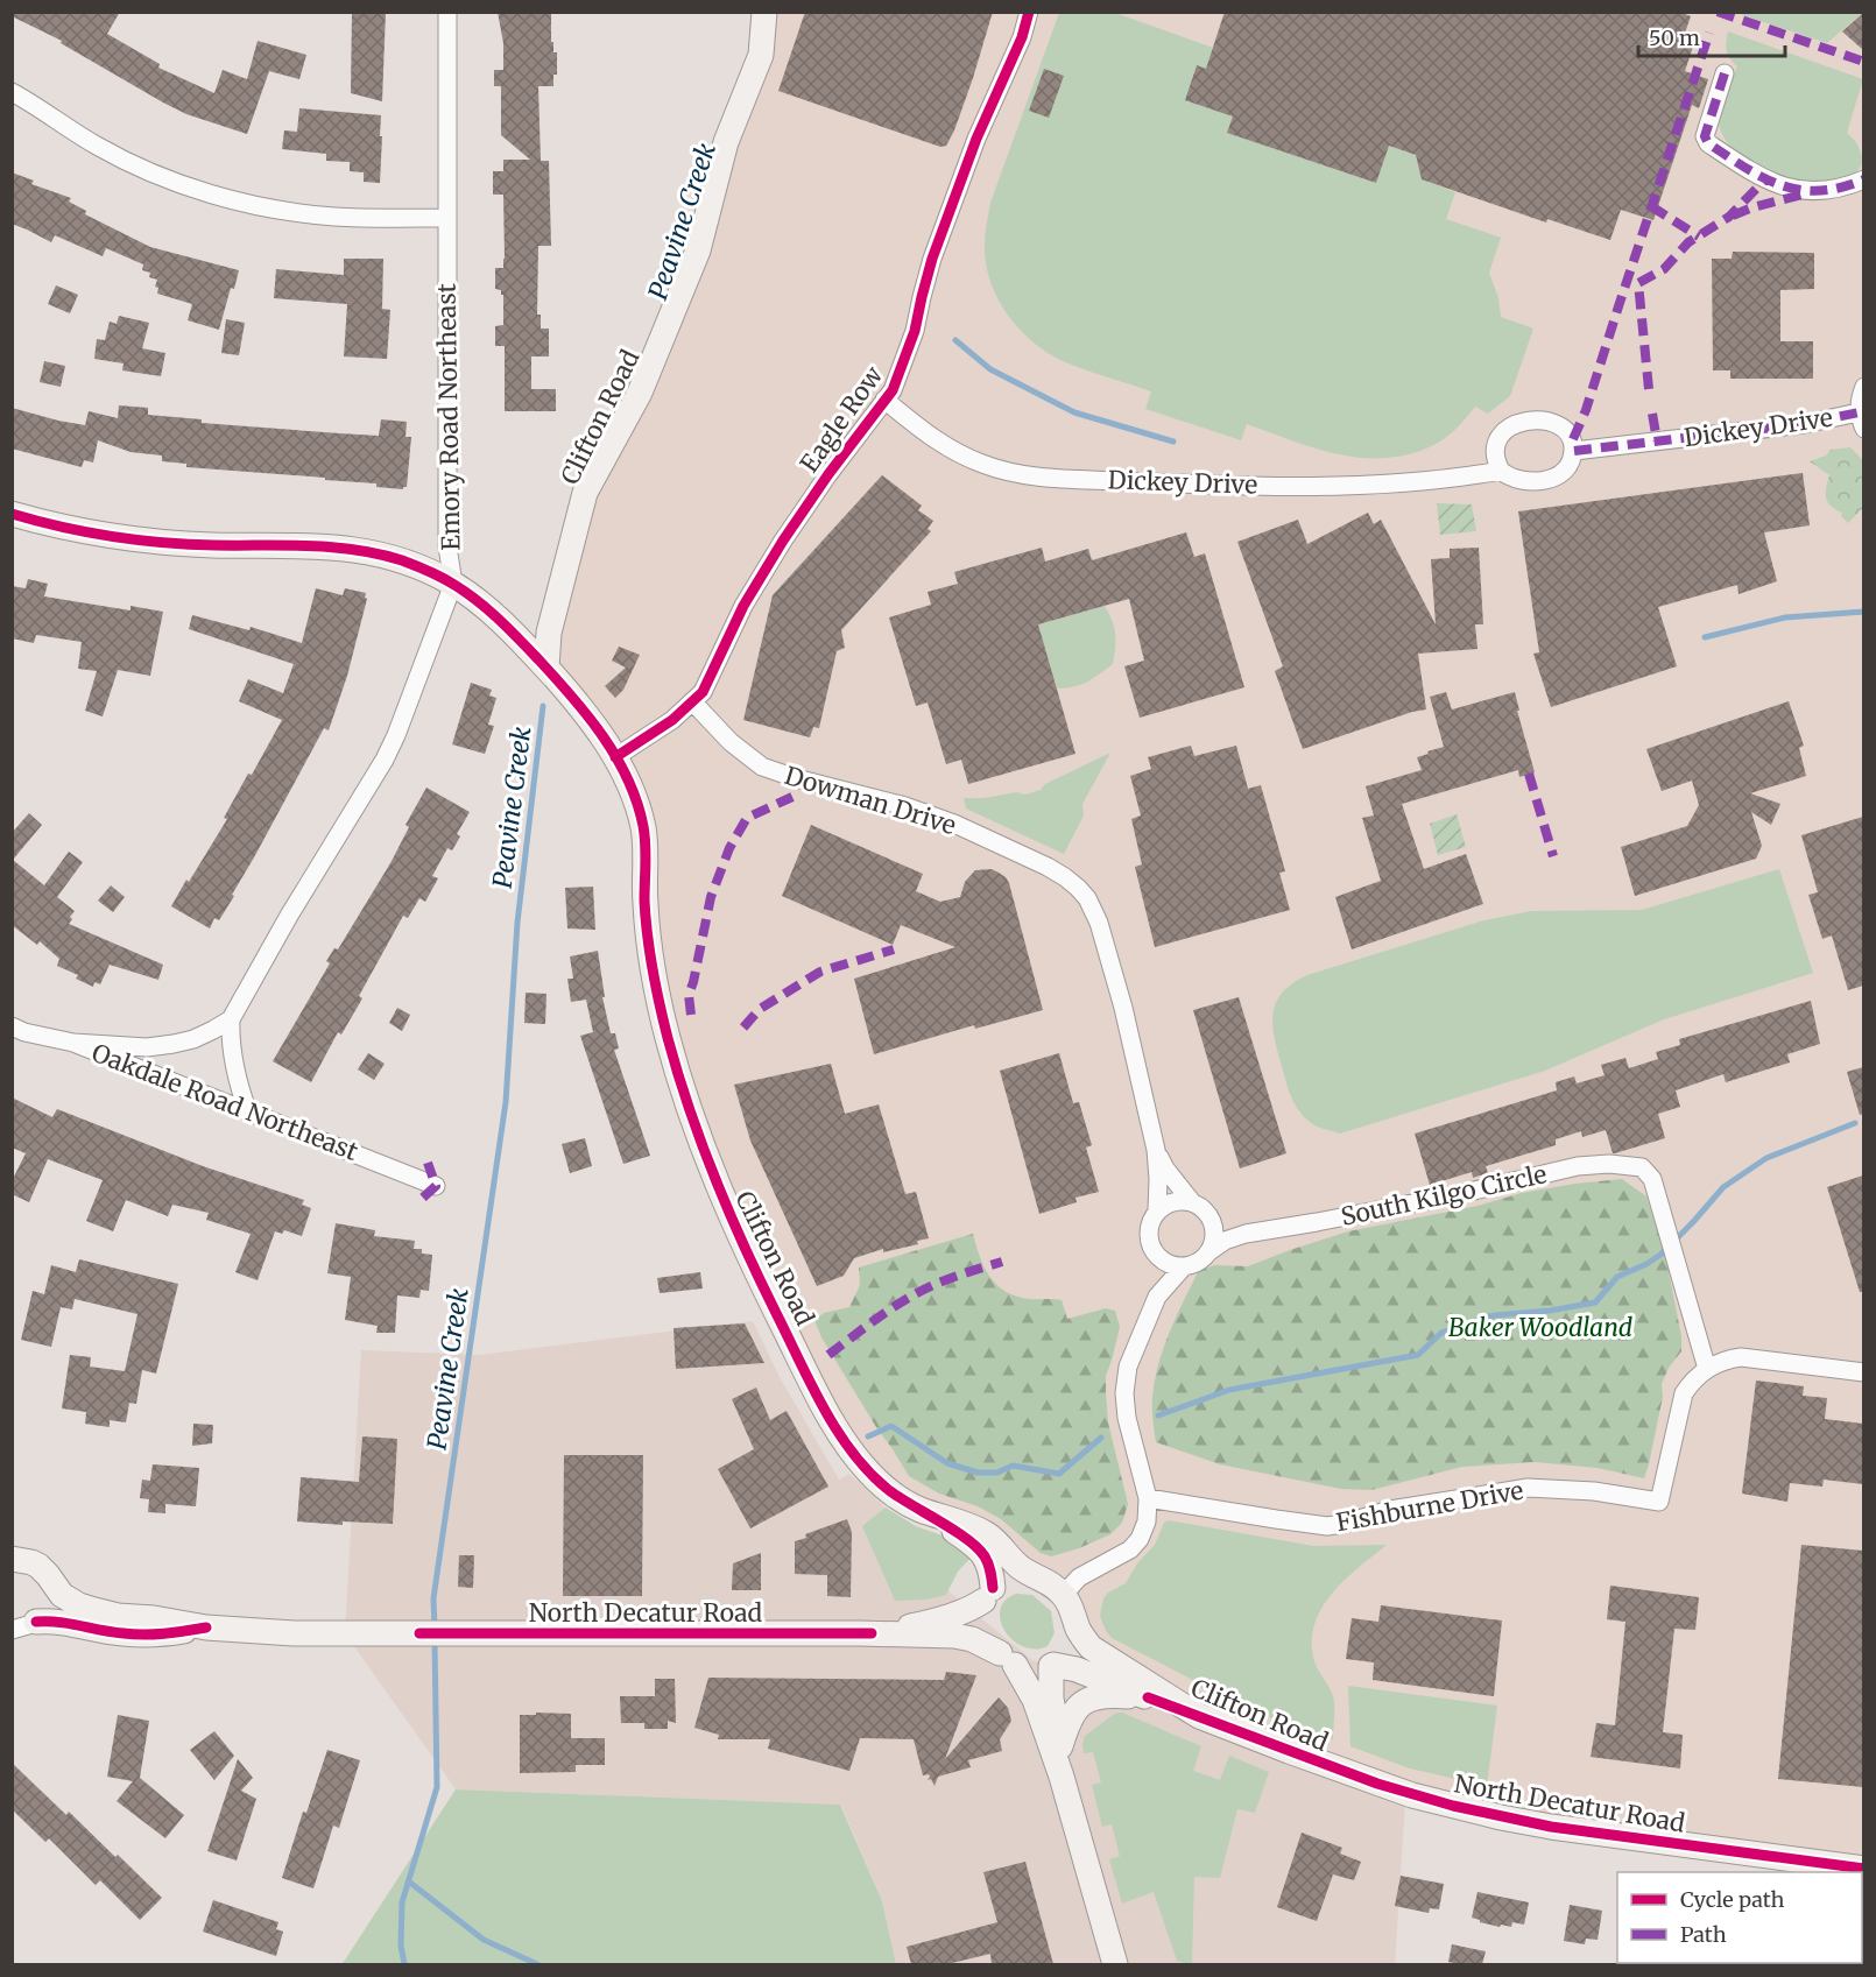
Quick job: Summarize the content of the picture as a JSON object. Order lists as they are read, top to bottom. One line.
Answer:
{"streets":{"main road":["Clifton Road","North Decatur Road"],"street":["Emory Road Northeast","Eagle Row","Dickey Drive","Dowman Drive","Oakdale Road Northeast","South Kilgo Circle","Fishburne Drive"]},"crossings":[["Clifton Road","Eagle Row"],["Clifton Road","North Decatur Road"],["Eagle Row","Dickey Drive"],["Eagle Row","Dowman Drive"],["Dowman Drive","South Kilgo Circle"],["South Kilgo Circle","Fishburne Drive"]],"water":["Peavine Creek"],"parks":["Baker Woodland"],"legend":["Cycle path","Path"],"scale_bar":"50 m"}
